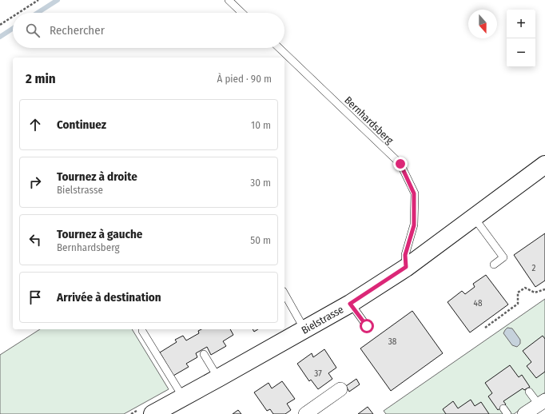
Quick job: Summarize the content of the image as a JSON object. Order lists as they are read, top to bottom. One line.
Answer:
{"streets":{"main road":["Bielstrasse"],"lane":["Bernhardsberg"]},"crossings":[["Bernhardsberg","Bielstrasse"]],"house_numbers":["2","48","38","37"],"north":"bottom","page":{"map_buttons":["+","−"],"search":"Rechercher","heading":["2 min","À pied · 90 m"],"list":[["Continuez","10 m"],["Tournez à droite","Bielstrasse","30 m"],["Tournez à gauche","Bernhardsberg","50 m"],"Arrivée à destination"]}}
